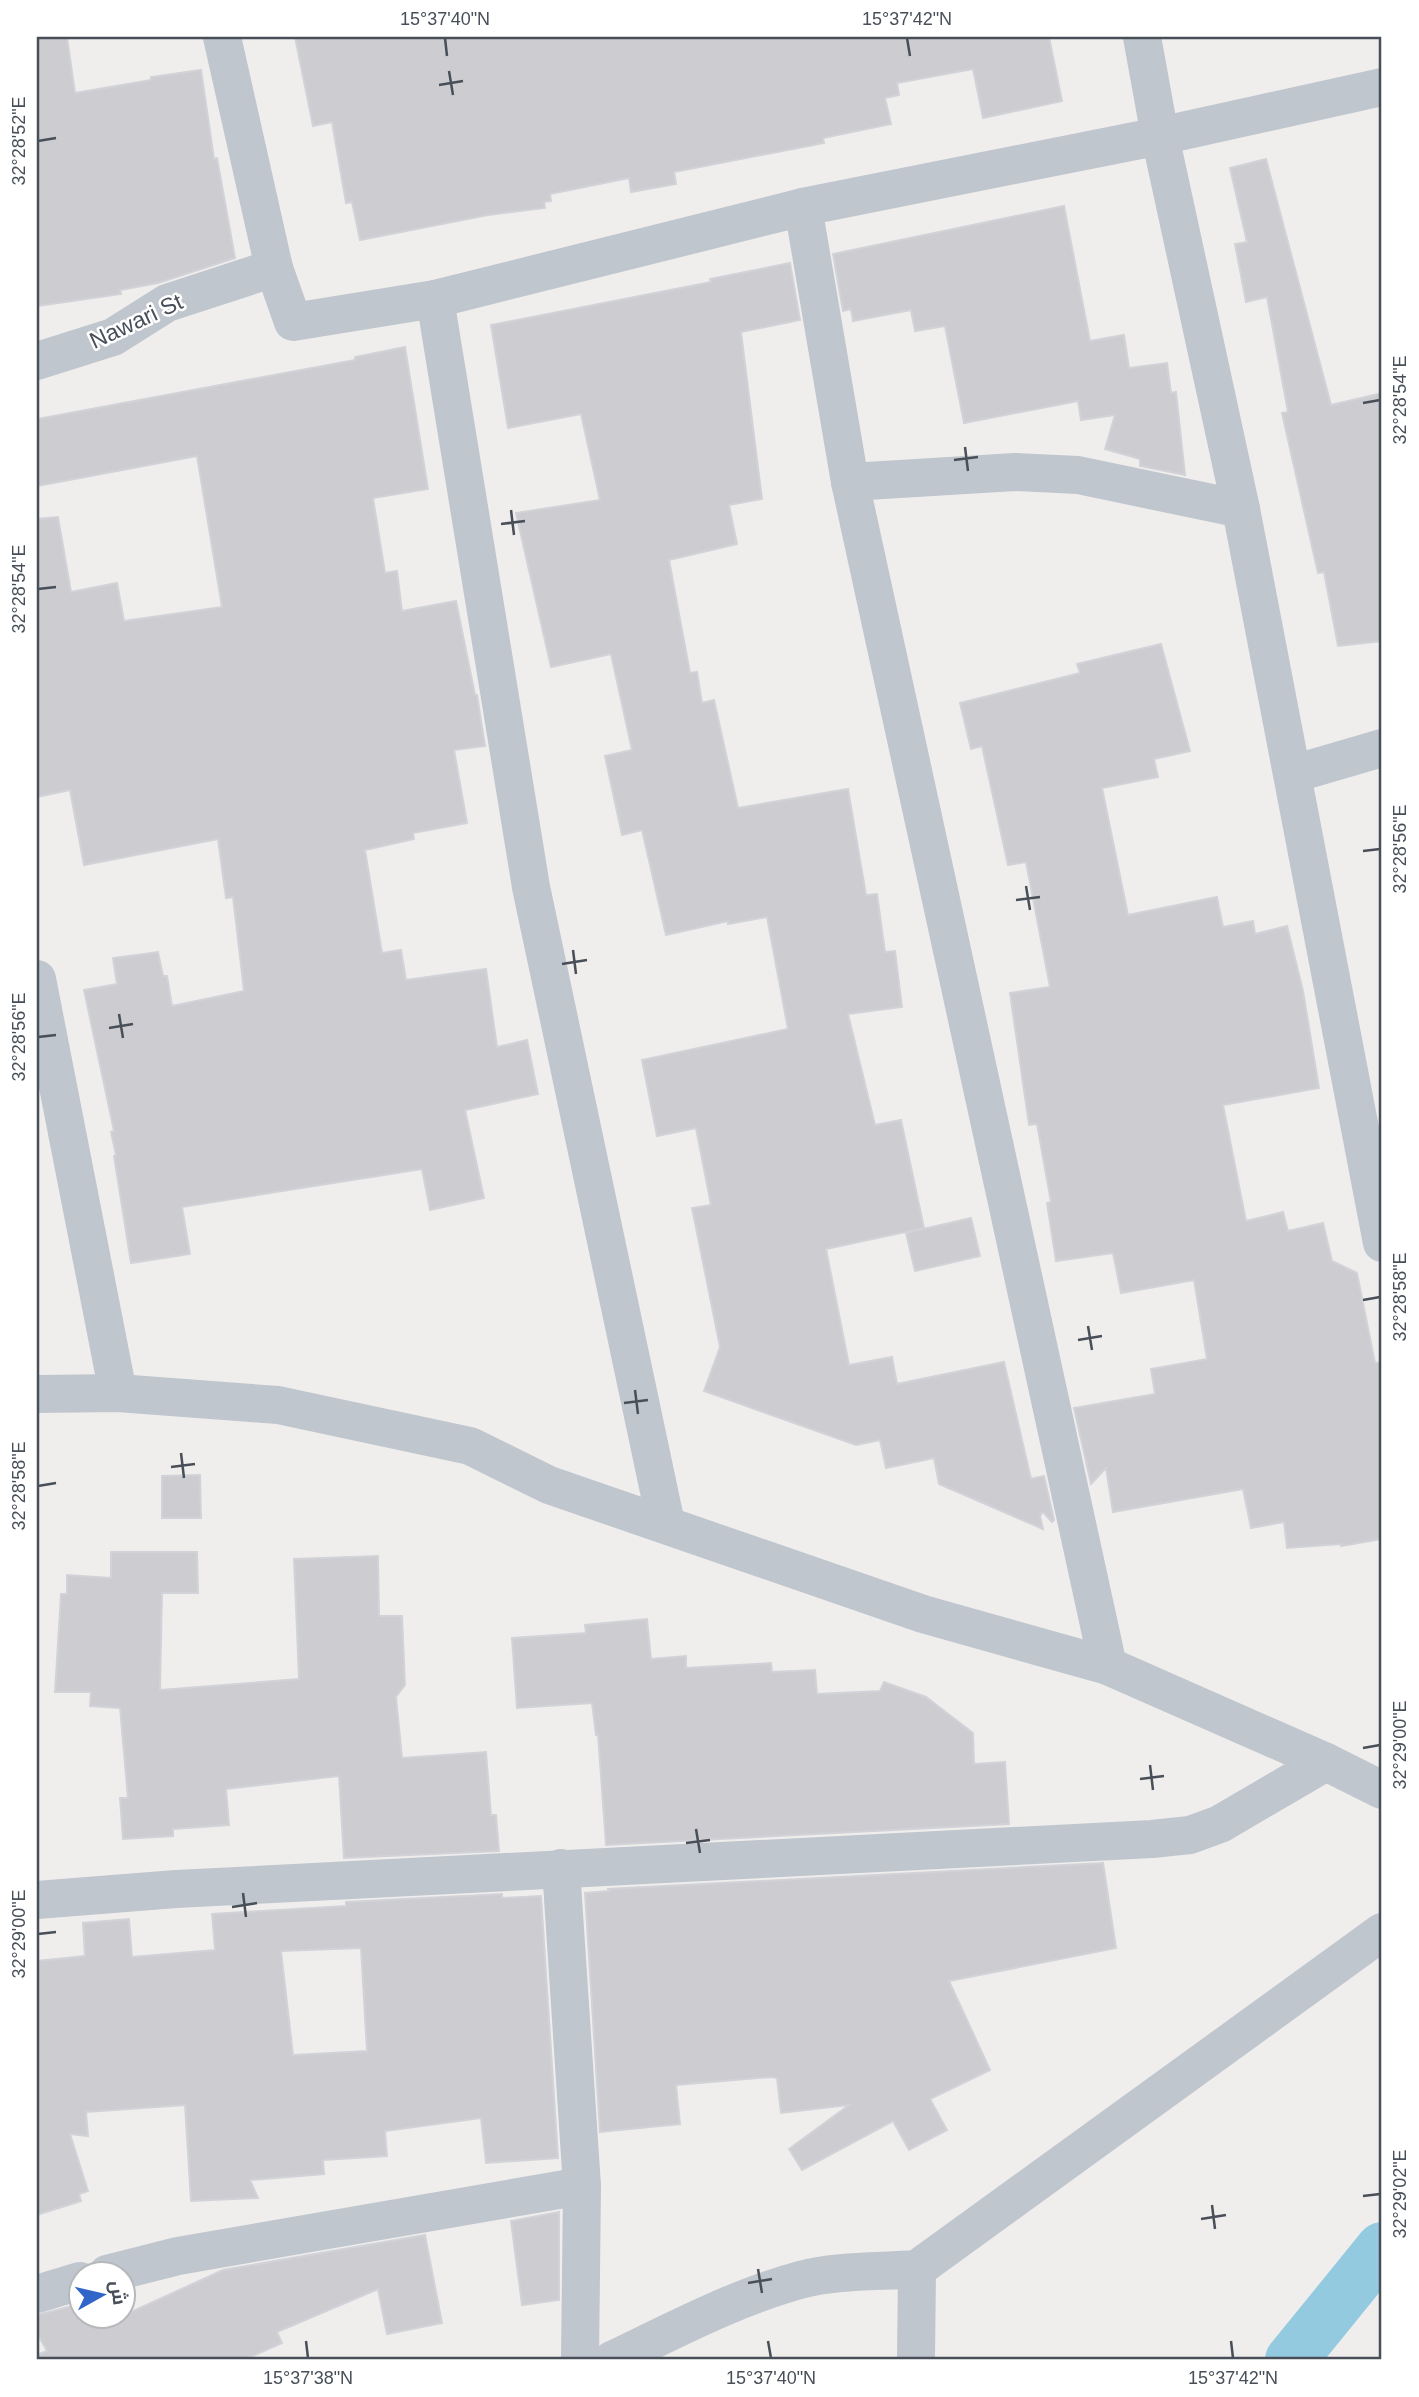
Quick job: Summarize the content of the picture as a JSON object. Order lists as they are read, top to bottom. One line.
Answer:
{"streets":{"street":["Nawari St"]},"north":"right","coordinates":["15°37'40\"N","15°37'42\"N","32°28'52\"E","32°28'54\"E","32°28'56\"E","32°28'58\"E","32°29'00\"E","32°29'02\"E","15°37'38\"N"]}
